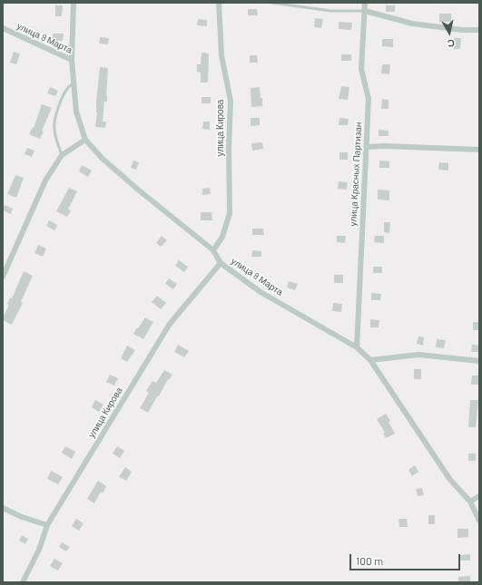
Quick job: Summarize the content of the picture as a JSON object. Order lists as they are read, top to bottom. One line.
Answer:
{"streets":{"street":["улица 8 Марта","улица Кирова","улица Красных Партизан"]},"crossings":[["улица 8 Марта","улица Кирова"],["улица 8 Марта","улица Красных Партизан"]],"scale_bar":"100 m","north":"bottom"}
